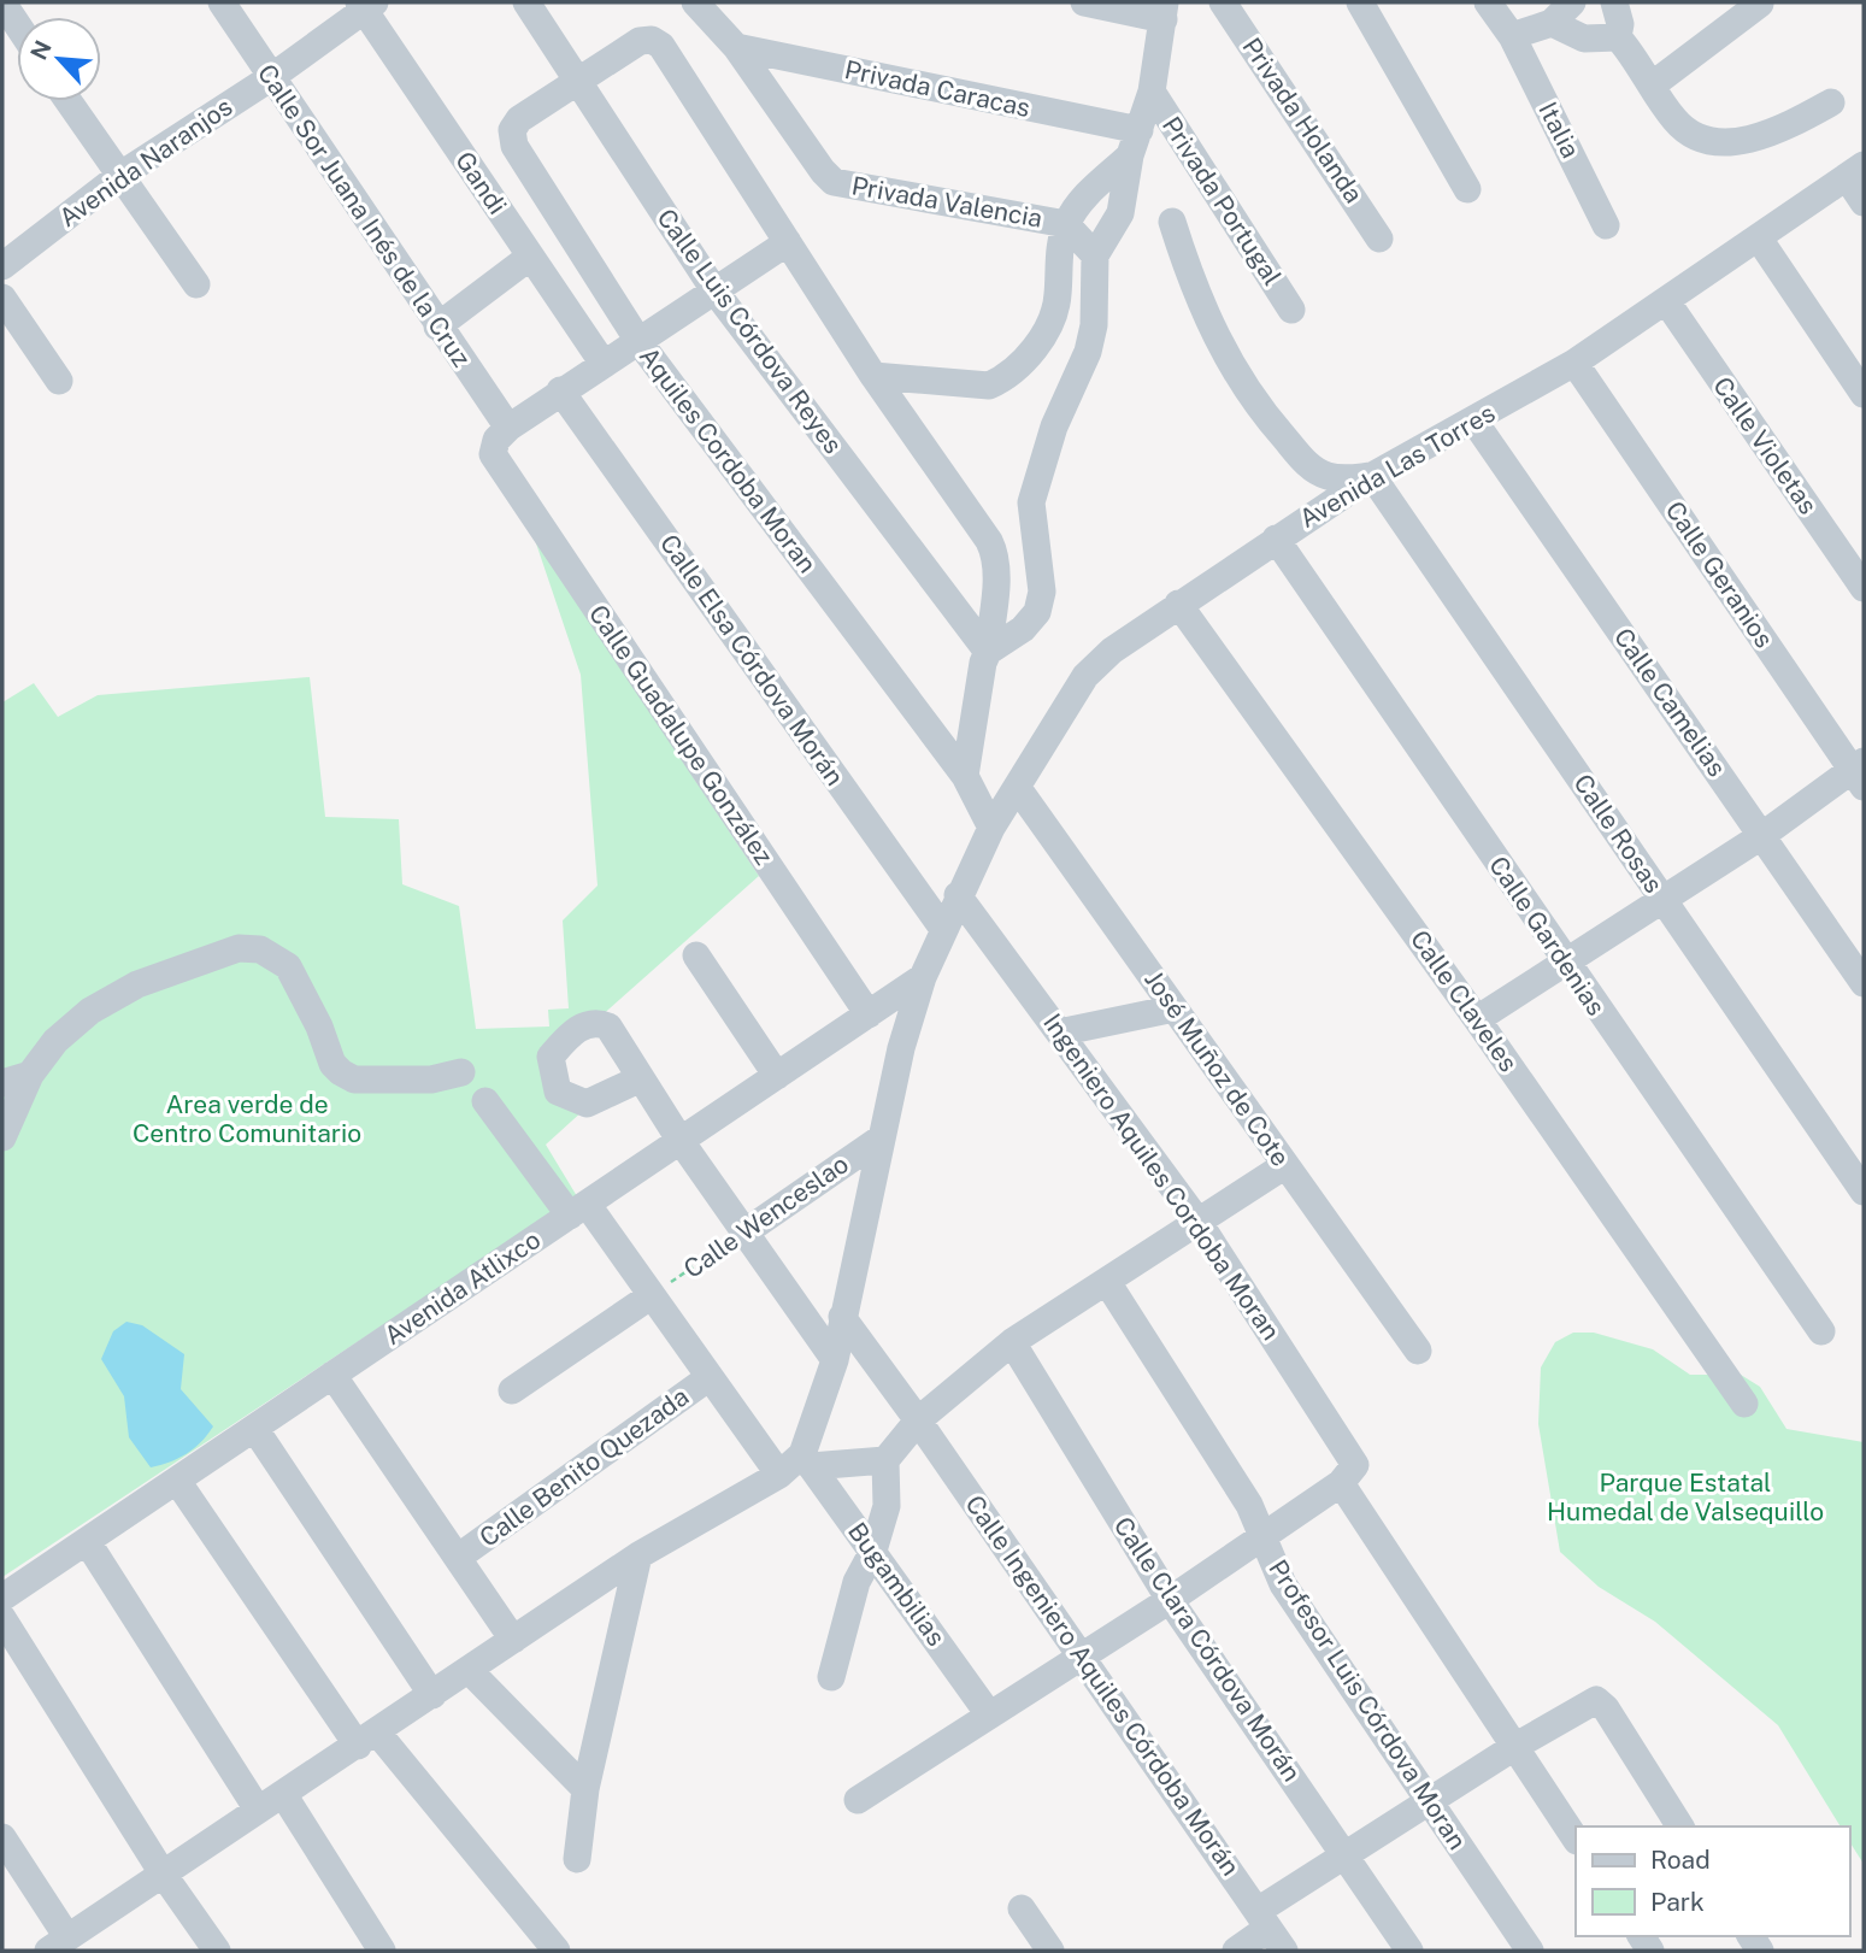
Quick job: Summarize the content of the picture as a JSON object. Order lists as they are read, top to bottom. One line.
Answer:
{"streets":{"street":["Privada Caracas","Privada Holanda","Italia","Avenida Naranjos","Gandi","Privada Portugal","Privada Valencia","Calle Sor Juana Inés de la Cruz","Calle Luis Córdova Reyes","Calle Violetas","Aquiles Cordoba Moran","Avenida Las Torres","Calle Geranios","Calle Elsa Córdova Morán","Calle Camelias","Calle Guadalupe González","Calle Rosas","Calle Gardenias","Calle Claveles","José Muñoz de Cote","Ingeniero Aquiles Cordoba Moran","Calle Wenceslao","Avenida Atlixco","Calle Benito Quezada","Bugambilias","Calle Clara Córdova Morán","Calle Ingeniero Aquiles Córdoba Morán","Profesor Luis Córdova Moran"]},"crossings":[["Privada Caracas","Privada Valencia"],["Avenida Naranjos","Gandi"],["Avenida Naranjos","Calle Sor Juana Inés de la Cruz"],["Calle Sor Juana Inés de la Cruz","Calle Guadalupe González"],["Calle Luis Córdova Reyes","Aquiles Cordoba Moran"],["Calle Violetas","Avenida Las Torres"],["Aquiles Cordoba Moran","Avenida Las Torres"],["Avenida Las Torres","Calle Geranios"],["Avenida Las Torres","Calle Elsa Córdova Morán"],["Avenida Las Torres","Calle Camelias"],["Avenida Las Torres","Calle Rosas"],["Avenida Las Torres","Calle Gardenias"],["Avenida Las Torres","Calle Claveles"],["Avenida Las Torres","José Muñoz de Cote"],["Avenida Las Torres","Ingeniero Aquiles Cordoba Moran"],["Avenida Las Torres","Calle Wenceslao"],["Avenida Las Torres","Avenida Atlixco"],["Avenida Las Torres","Bugambilias"],["Avenida Las Torres","Calle Ingeniero Aquiles Córdoba Morán"],["Calle Guadalupe González","Avenida Atlixco"]],"parks":["Area verde de Centro Comunitario","Parque Estatal Humedal de Valsequillo"],"legend":["Road","Park"],"north":"top left"}
